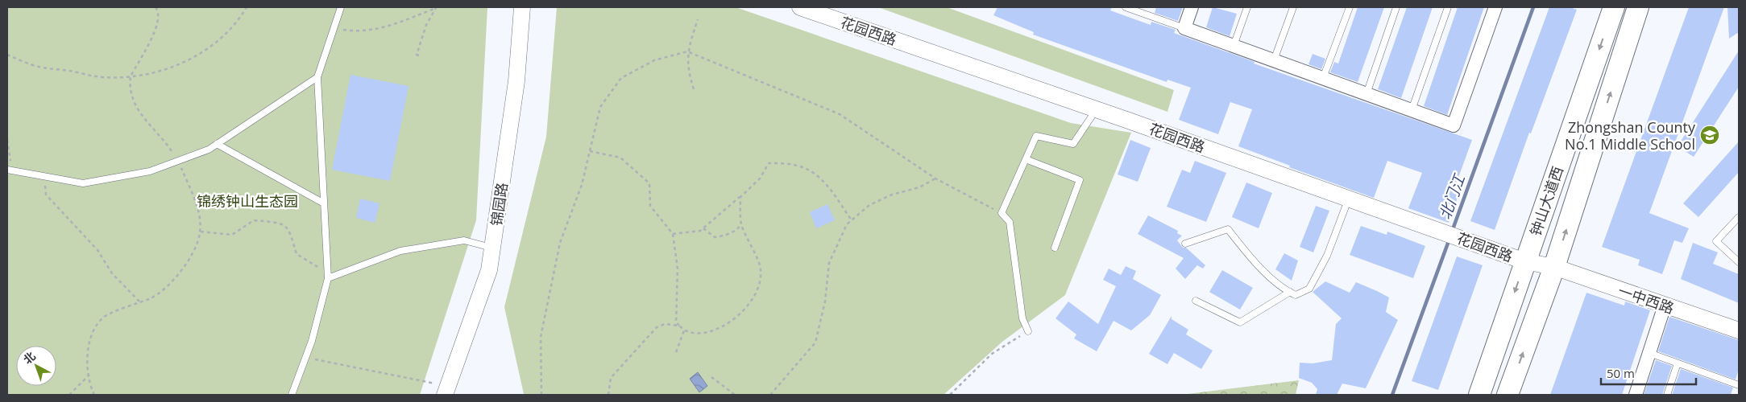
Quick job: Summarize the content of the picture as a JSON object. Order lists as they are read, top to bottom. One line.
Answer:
{"streets":{"highway":["钟山大道西"],"street":["花园西路","锦园路","一中西路"]},"crossings":[["花园西路","钟山大道西"],["花园西路","一中西路"],["钟山大道西","一中西路"]],"water":["北门江"],"parks":["锦绣钟山生态园"],"places":{"school or university":["Zhongshan County No.1 Middle School"]},"scale_bar":"50 m","north":"top left"}
